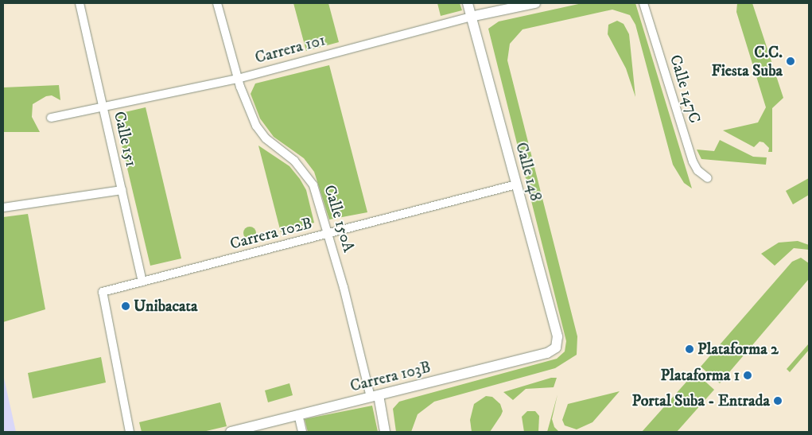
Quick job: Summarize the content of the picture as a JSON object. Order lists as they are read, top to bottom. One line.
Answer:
{"streets":{"street":["Carrera 101","Calle 147C","Calle 151","Calle 148","Calle 150A","Carrera 102B","Carrera 103B"]},"crossings":[["Carrera 101","Calle 151"],["Carrera 101","Calle 148"],["Carrera 101","Calle 150A"],["Calle 151","Carrera 102B"],["Calle 148","Carrera 102B"],["Calle 148","Carrera 103B"],["Calle 150A","Carrera 102B"],["Calle 150A","Carrera 103B"]],"places":["C.C. Fiesta Suba","Unibacata","Plataforma 2","Plataforma 1","Portal Suba - Entrada"]}
